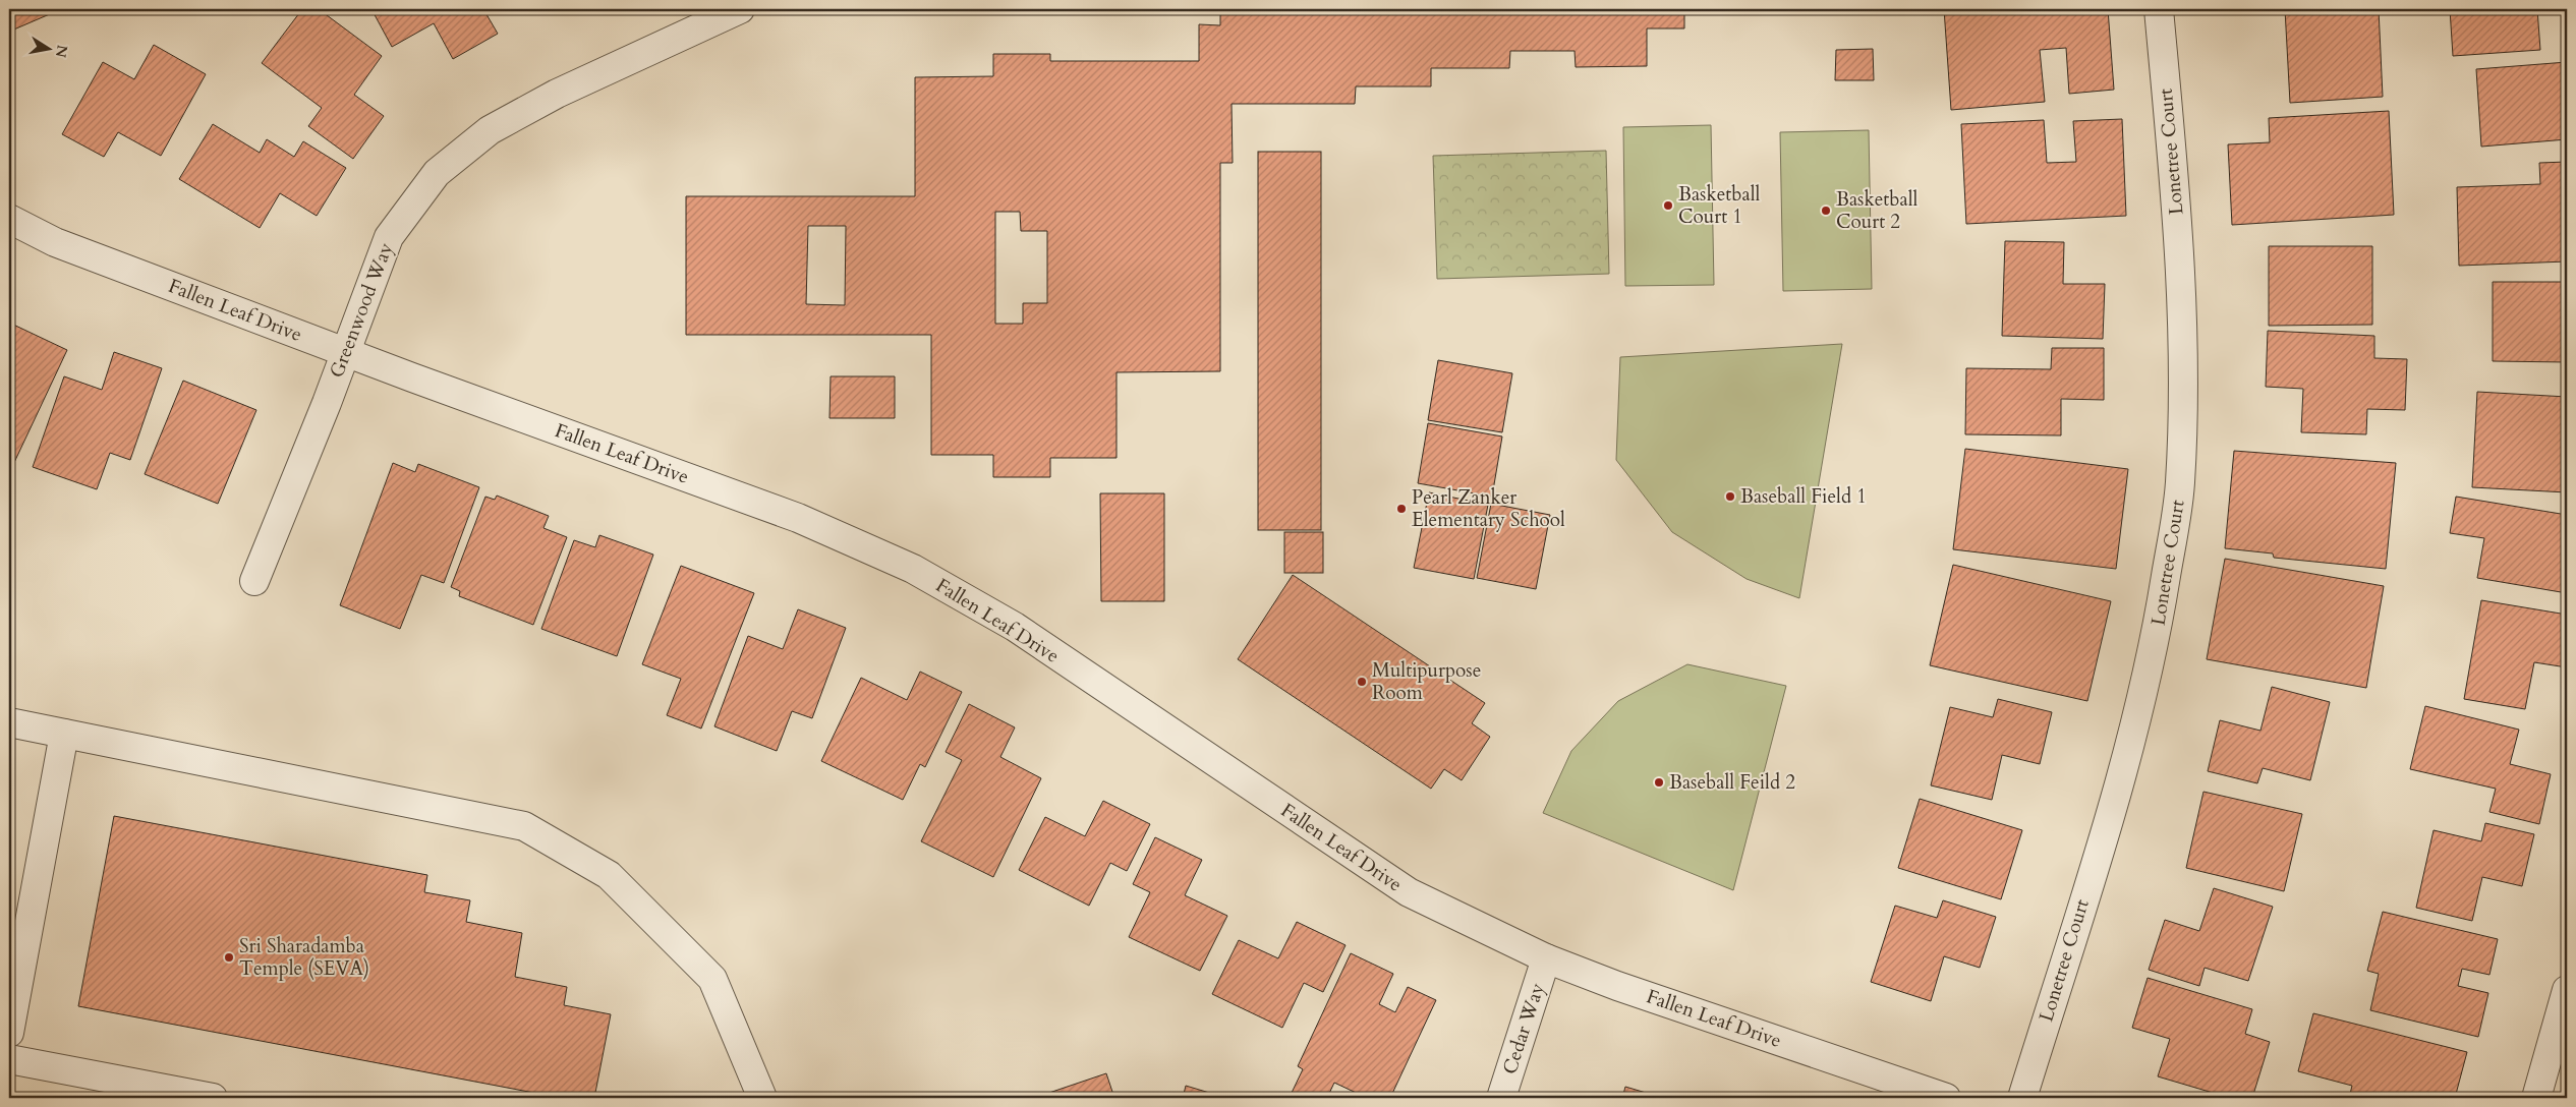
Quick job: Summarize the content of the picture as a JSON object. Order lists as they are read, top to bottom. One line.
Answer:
{"streets":{"street":["Lonetree Court","Fallen Leaf Drive","Greenwood Way","Cedar Way"]},"crossings":[["Fallen Leaf Drive","Greenwood Way"],["Fallen Leaf Drive","Cedar Way"]],"places":["Basketball Court 1","Basketball Court 2","Baseball Field 1","Pearl Zanker Elementary School","Multipurpose Room","Baseball Feild 2","Sri Sharadamba Temple (SEVA)"],"north":"right"}
